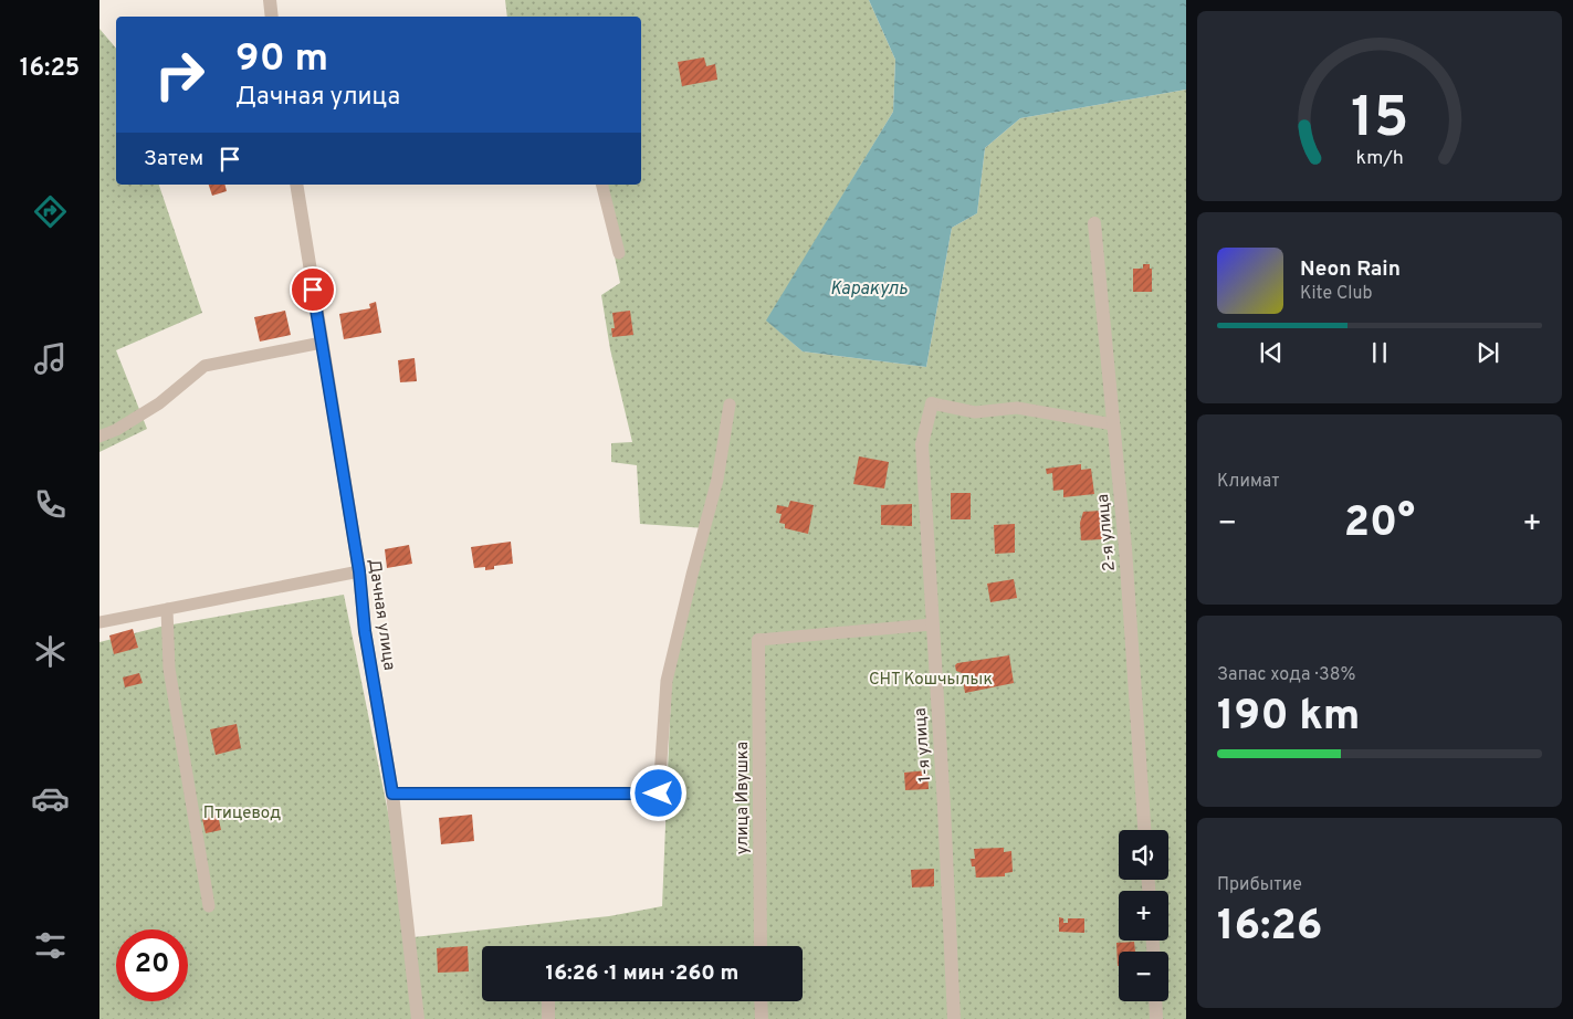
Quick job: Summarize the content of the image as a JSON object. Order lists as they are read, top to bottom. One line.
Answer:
{"streets":{"street":["2-я улица","Дачная улица","1-я улица","улица Ивушка"]},"water":["Каракуль"],"parks":["СНТ Кошчылык","Птицевод"],"page":{"tabs":"16:25","turn":["90 m","Дачная улица"],"then":"Затем","song":["Neon Rain","Kite Club"],"tile":["Климат",["Запас хода · 38%","190 km"],["Прибытие","16:26"]],"heat":["−","20°","+"],"map_buttons":["+","−"],"limit":"20","trip":"16:26 · 1 мин · 260 m","gauge":["15","km/h"]}}
